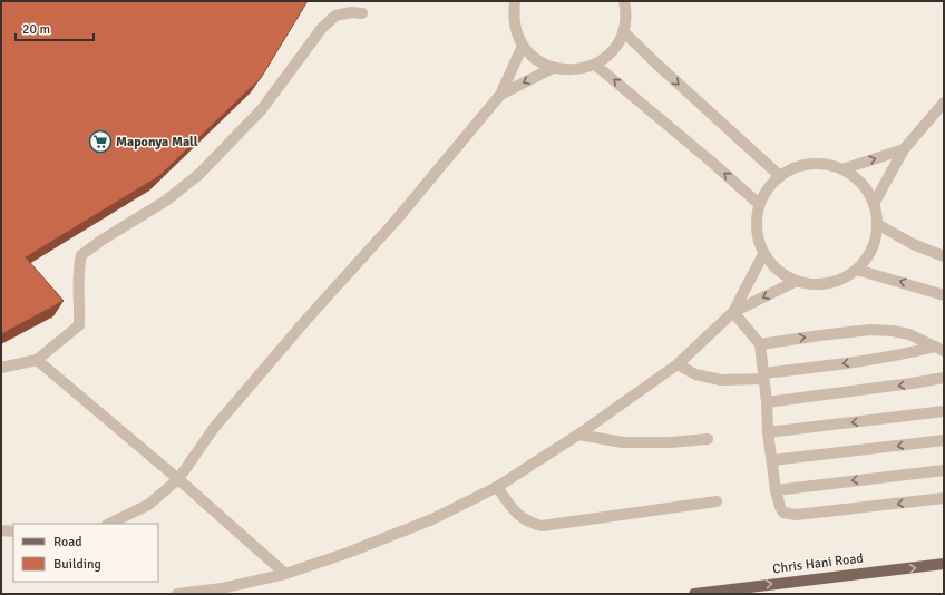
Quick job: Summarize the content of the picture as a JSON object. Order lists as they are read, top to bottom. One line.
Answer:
{"streets":{"main road":["Chris Hani Road"]},"one_way":["Chris Hani Road"],"places":{"supermarket":["Maponya Mall"]},"legend":["Road","Building"],"scale_bar":"20 m"}
